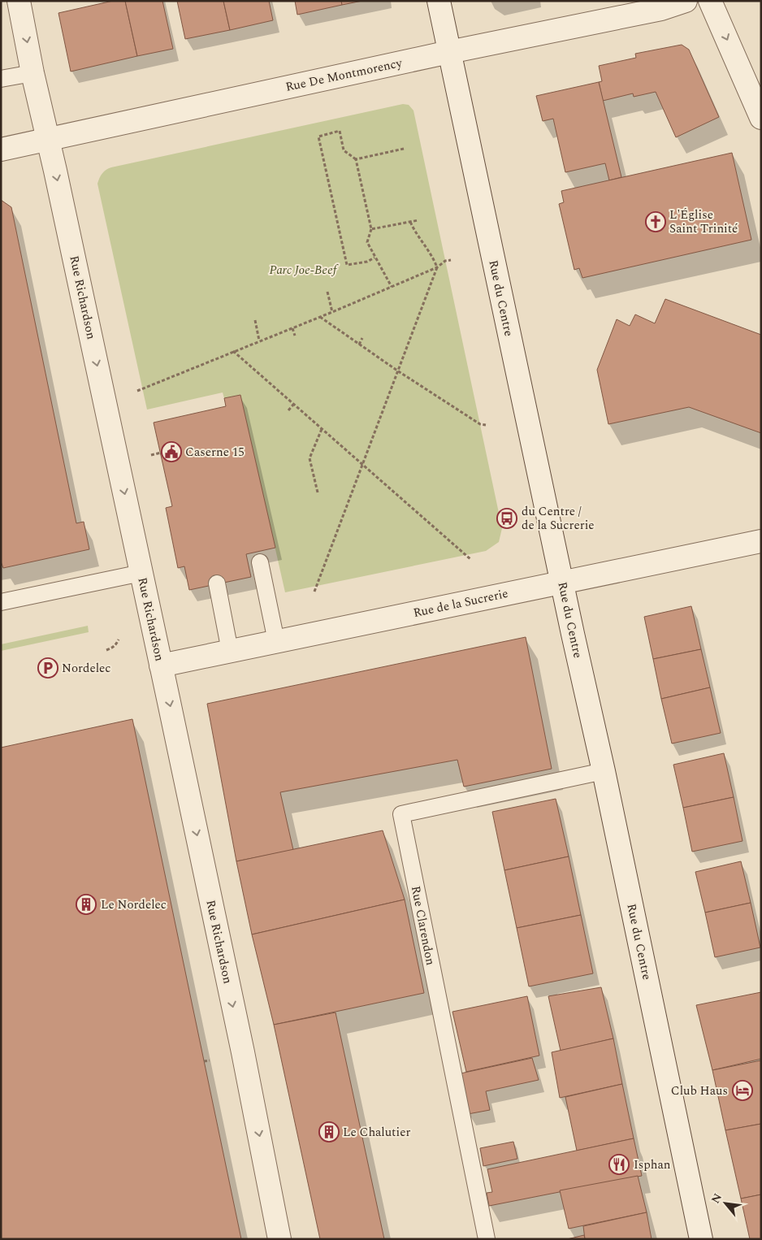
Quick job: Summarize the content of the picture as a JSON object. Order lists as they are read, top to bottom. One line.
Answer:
{"streets":{"street":["Rue De Montmorency","Rue Richardson","Rue du Centre","Rue de la Sucrerie"],"lane":["Rue Clarendon"]},"crossings":[["Rue De Montmorency","Rue Richardson"],["Rue De Montmorency","Rue du Centre"],["Rue Richardson","Rue de la Sucrerie"],["Rue du Centre","Rue de la Sucrerie"],["Rue du Centre","Rue Clarendon"]],"one_way":["Rue Richardson"],"parks":["Parc Joe-Beef"],"places":{"church":["L'Église Saint Trinité"],"public building":["Caserne 15"],"bus stop":["du Centre / de la Sucrerie"],"parking":["Nordelec"],"building":["Le Nordelec","Le Chalutier"],"hotel":["Club Haus"],"restaurant":["Isphan"]},"north":"top left"}
